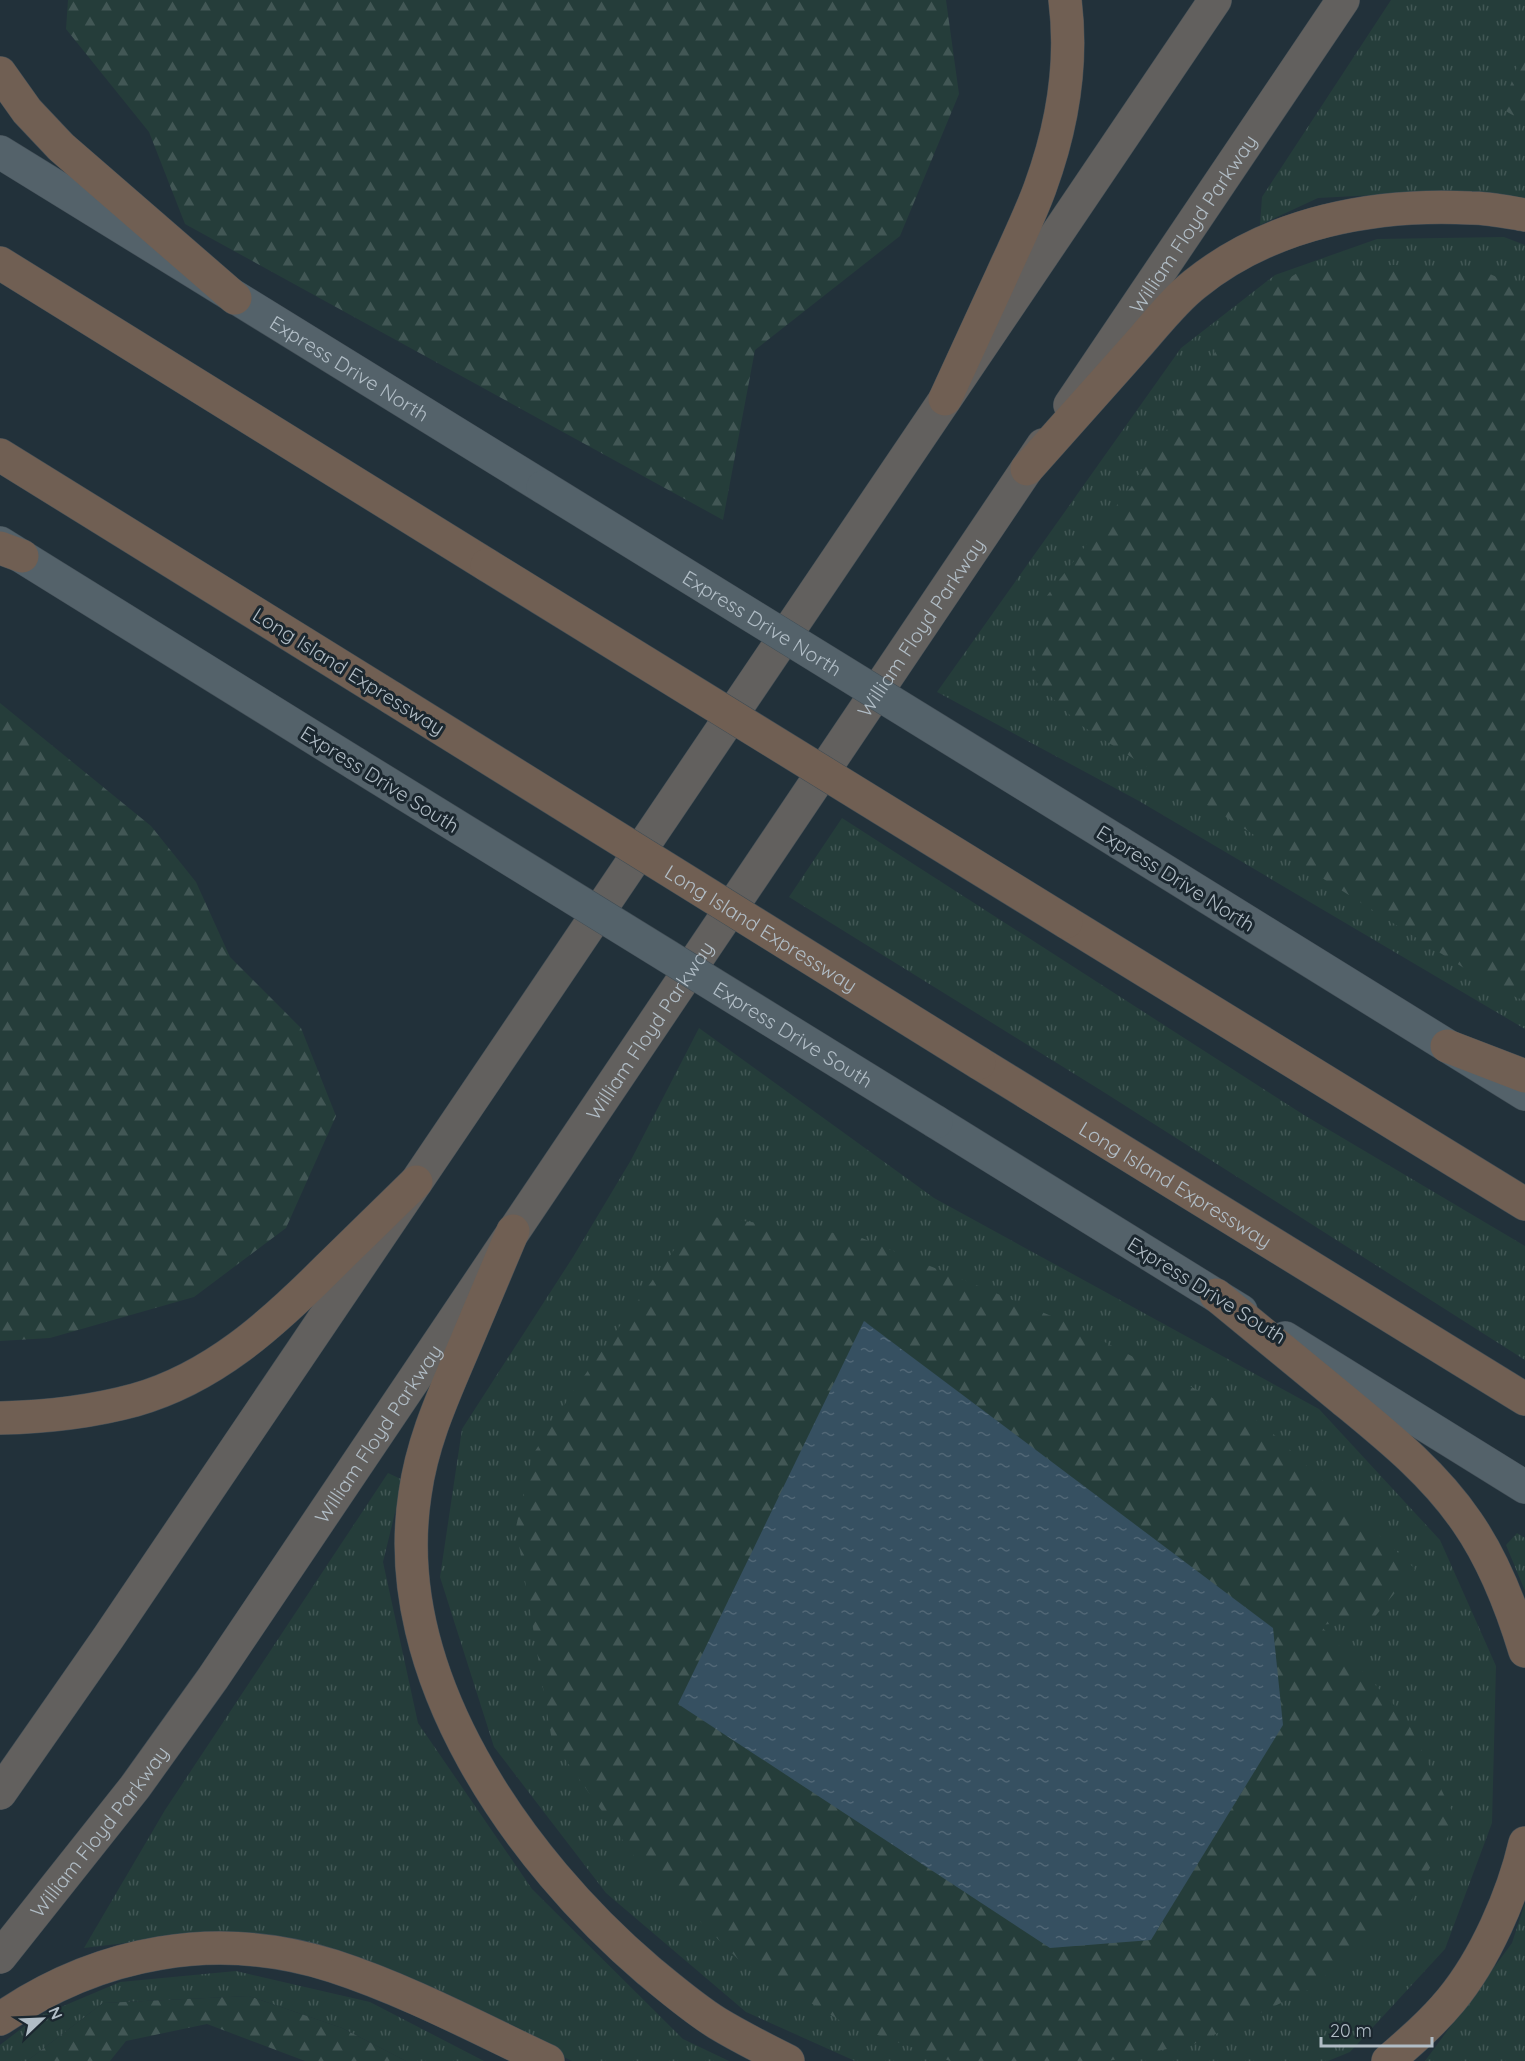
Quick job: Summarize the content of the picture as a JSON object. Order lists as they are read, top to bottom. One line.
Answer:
{"streets":{"highway":["William Floyd Parkway","Long Island Expressway"],"main road":["Express Drive North","Express Drive South"]},"scale_bar":"20 m","north":"top right"}
